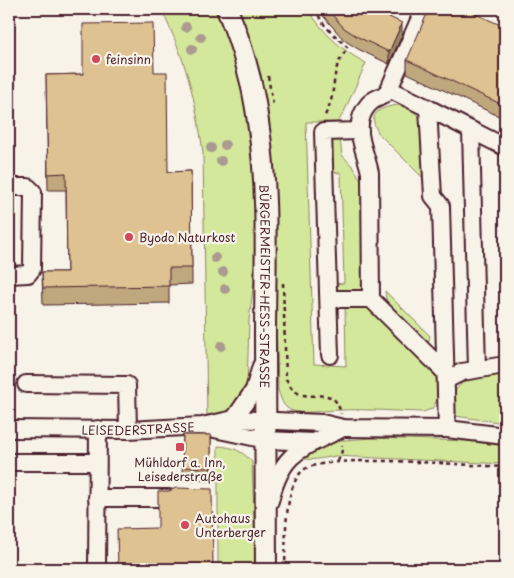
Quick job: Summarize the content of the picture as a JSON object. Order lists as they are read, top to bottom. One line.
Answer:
{"streets":{"main road":["BÜRGERMEISTER-HESS-STRASSE"],"street":["LEISEDERSTRASSE"]},"crossings":[["BÜRGERMEISTER-HESS-STRASSE","LEISEDERSTRASSE"]],"places":{"other":["feinsinn","Byodo Naturkost","Autohaus Unterberger"],"transit":["Mühldorf a. Inn, Leisederstraße"]}}
